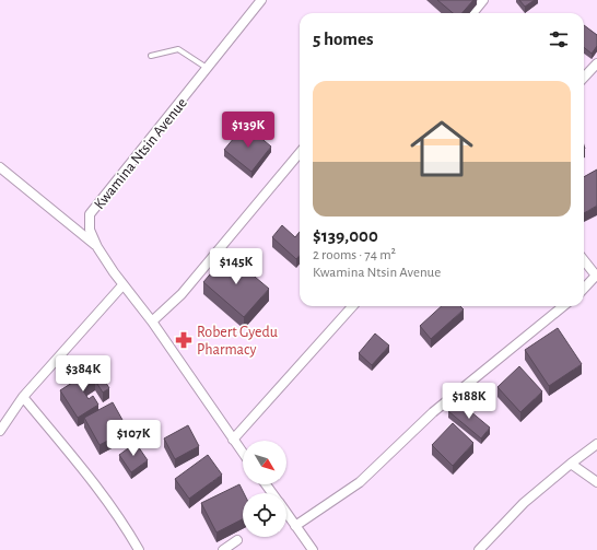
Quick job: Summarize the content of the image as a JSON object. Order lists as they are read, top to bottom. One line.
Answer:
{"streets":{"street":["Kwamina Ntsin Avenue"]},"places":{"pharmacy":["Robert Gyedu Pharmacy"]},"north":"bottom right","page":{"heading":"5 homes","list":[{"name":"$139,000","note":"2 rooms · 74 m² · Kwamina Ntsin Avenue"}],"price":["$139K","$145K","$384K","$188K","$107K"]}}
